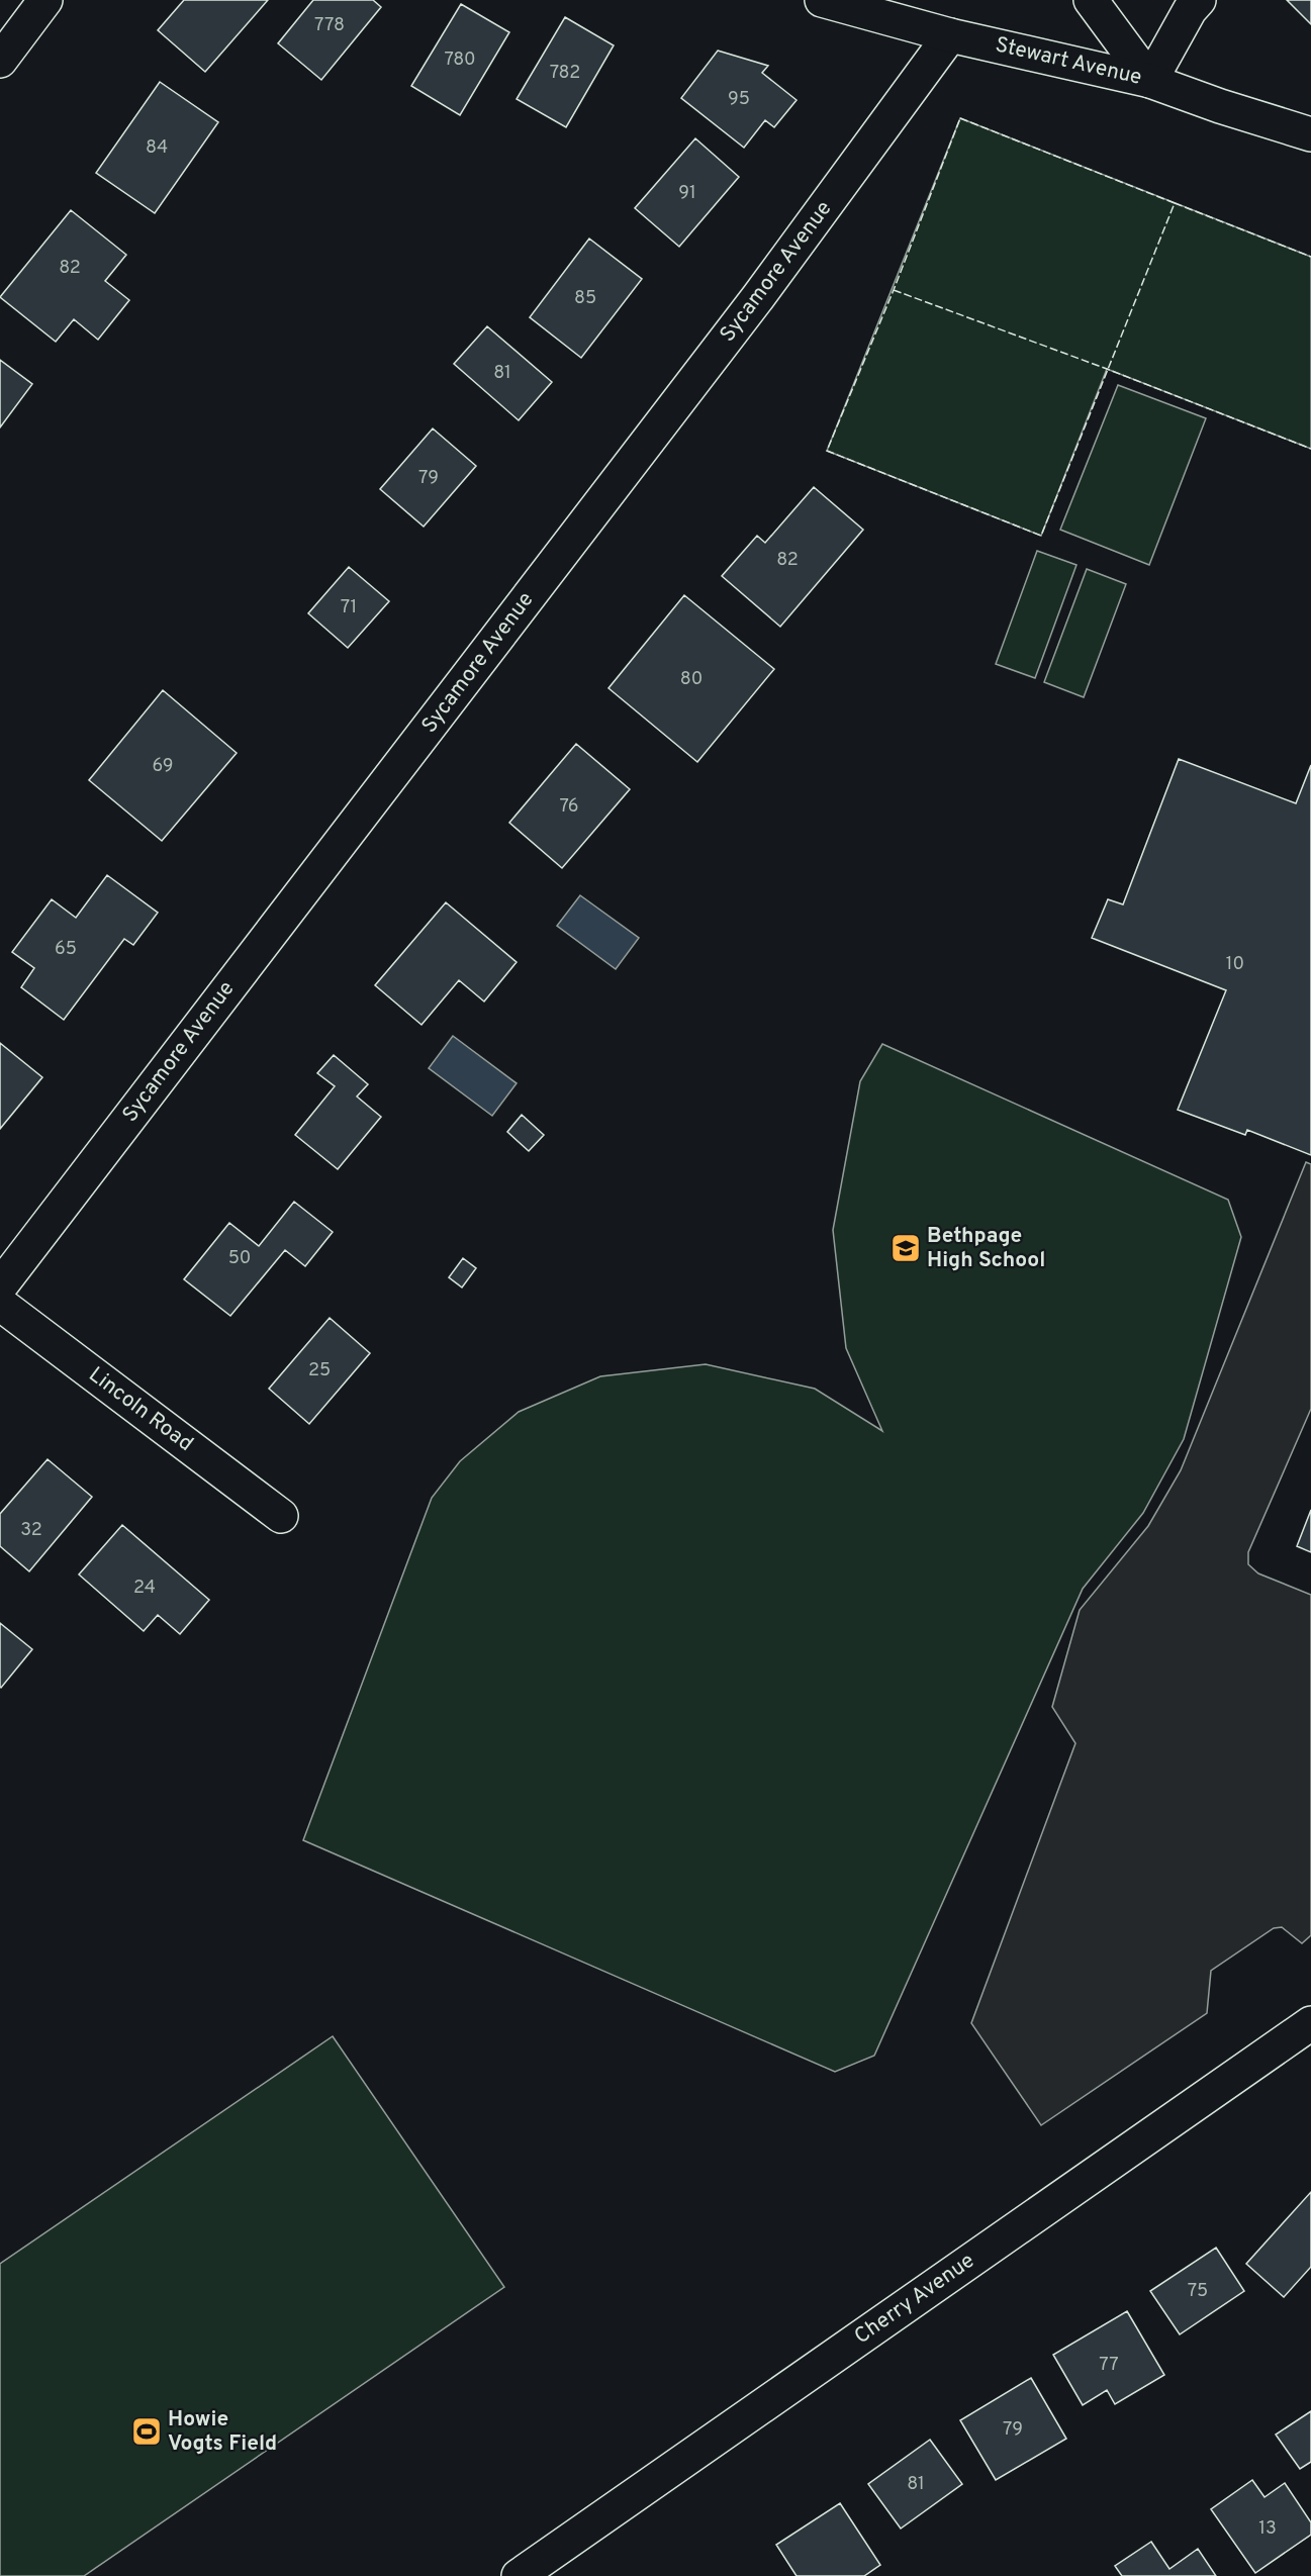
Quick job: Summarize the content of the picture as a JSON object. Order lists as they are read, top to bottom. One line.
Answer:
{"streets":{"street":["Stewart Avenue","Sycamore Avenue","Lincoln Road","Cherry Avenue"]},"crossings":[["Stewart Avenue","Sycamore Avenue"]],"places":{"school or university":["Bethpage High School"],"sports":["Howie Vogts Field"]},"house_numbers":["778","780","782","95","84","91","82","85","81","79","82","71","80","69","76","65","10","50","25","32","24","75","77","79","81","13"]}
